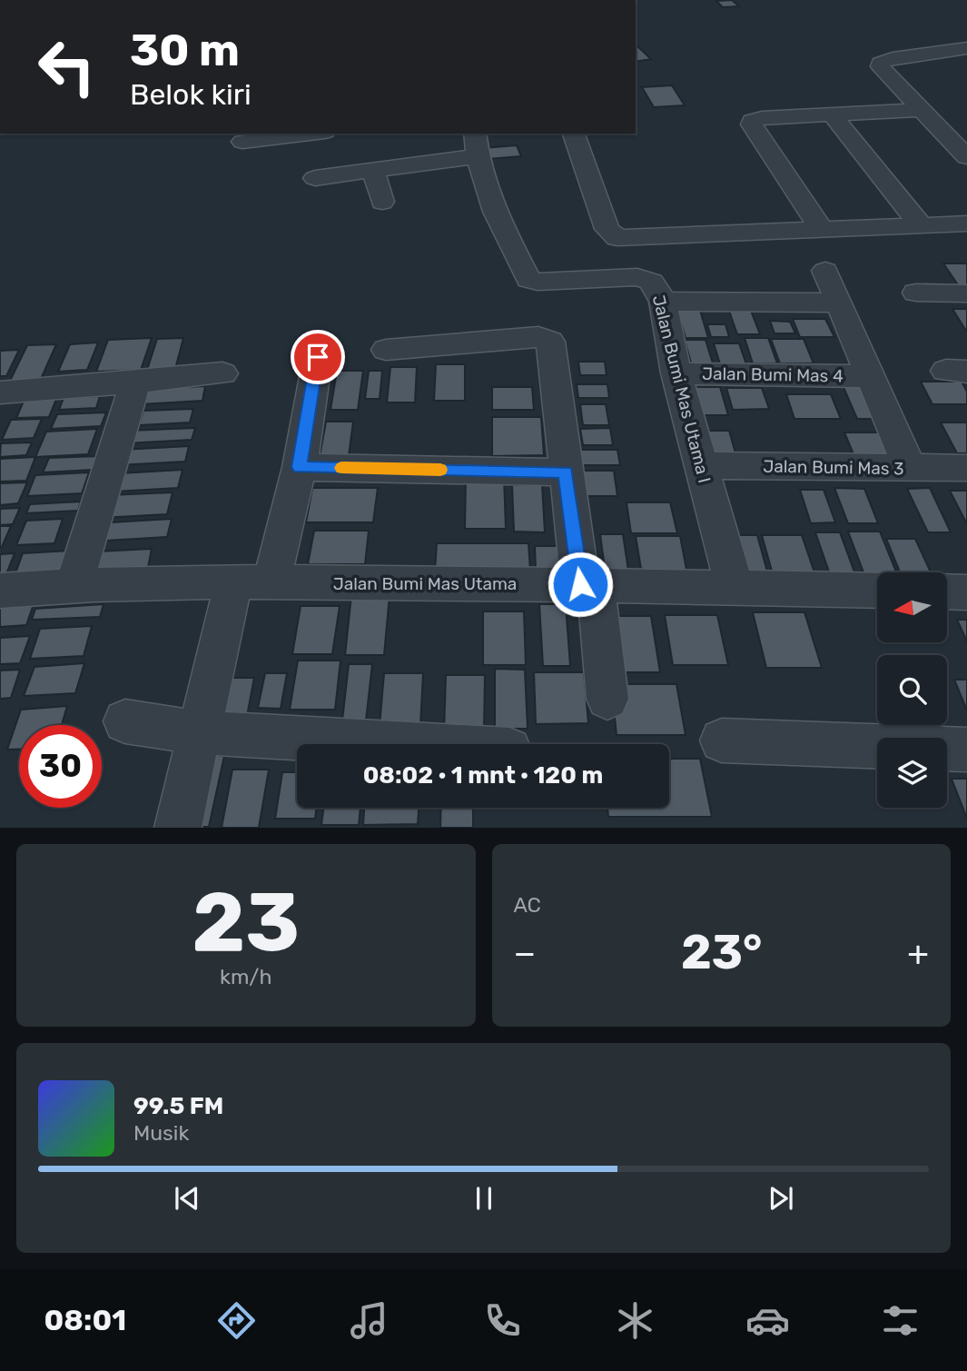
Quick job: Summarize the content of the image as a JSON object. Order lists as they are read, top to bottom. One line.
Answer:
{"streets":{"street":["Jalan Bumi Mas 4","Jalan Bumi Mas Utama I","Jalan Bumi Mas 3","Jalan Bumi Mas Utama"]},"crossings":[["Jalan Bumi Mas 4","Jalan Bumi Mas Utama I"],["Jalan Bumi Mas Utama I","Jalan Bumi Mas 3"],["Jalan Bumi Mas Utama I","Jalan Bumi Mas Utama"]],"north":"left","page":{"turn":["30 m","Belok kiri"],"limit":"30","trip":"08:02 · 1 mnt · 120 m","tile":[["23","km/h"],"AC"],"heat":["−","23°","+"],"song":["99.5 FM","Musik"],"tabs":"08:01"}}
